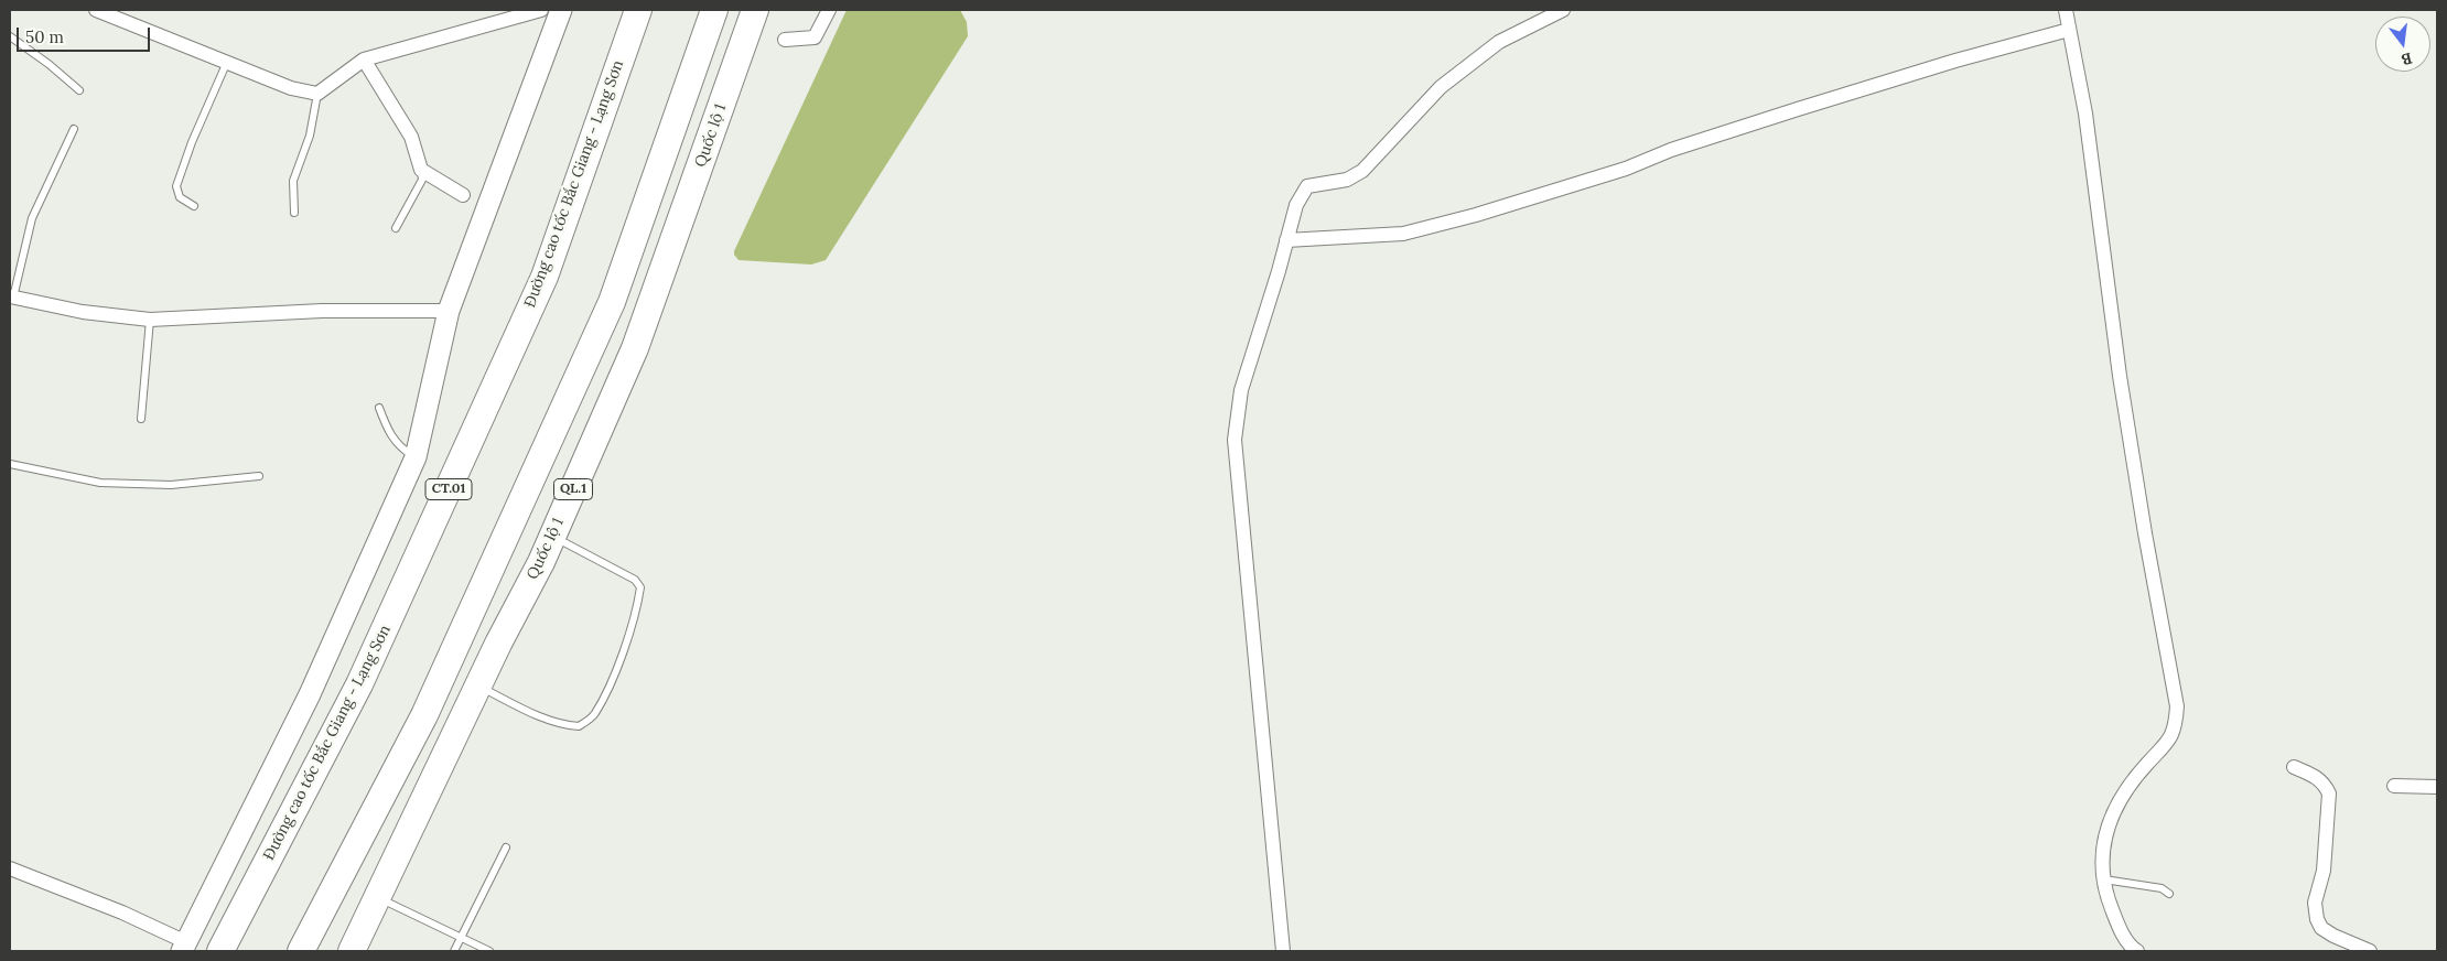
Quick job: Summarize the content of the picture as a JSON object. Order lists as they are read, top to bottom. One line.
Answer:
{"streets":{"highway":["Quốc lộ 1","Đường cao tốc Bắc Giang - Lạng Sơn","CT.01","QL.1"]},"scale_bar":"50 m","north":"bottom"}
